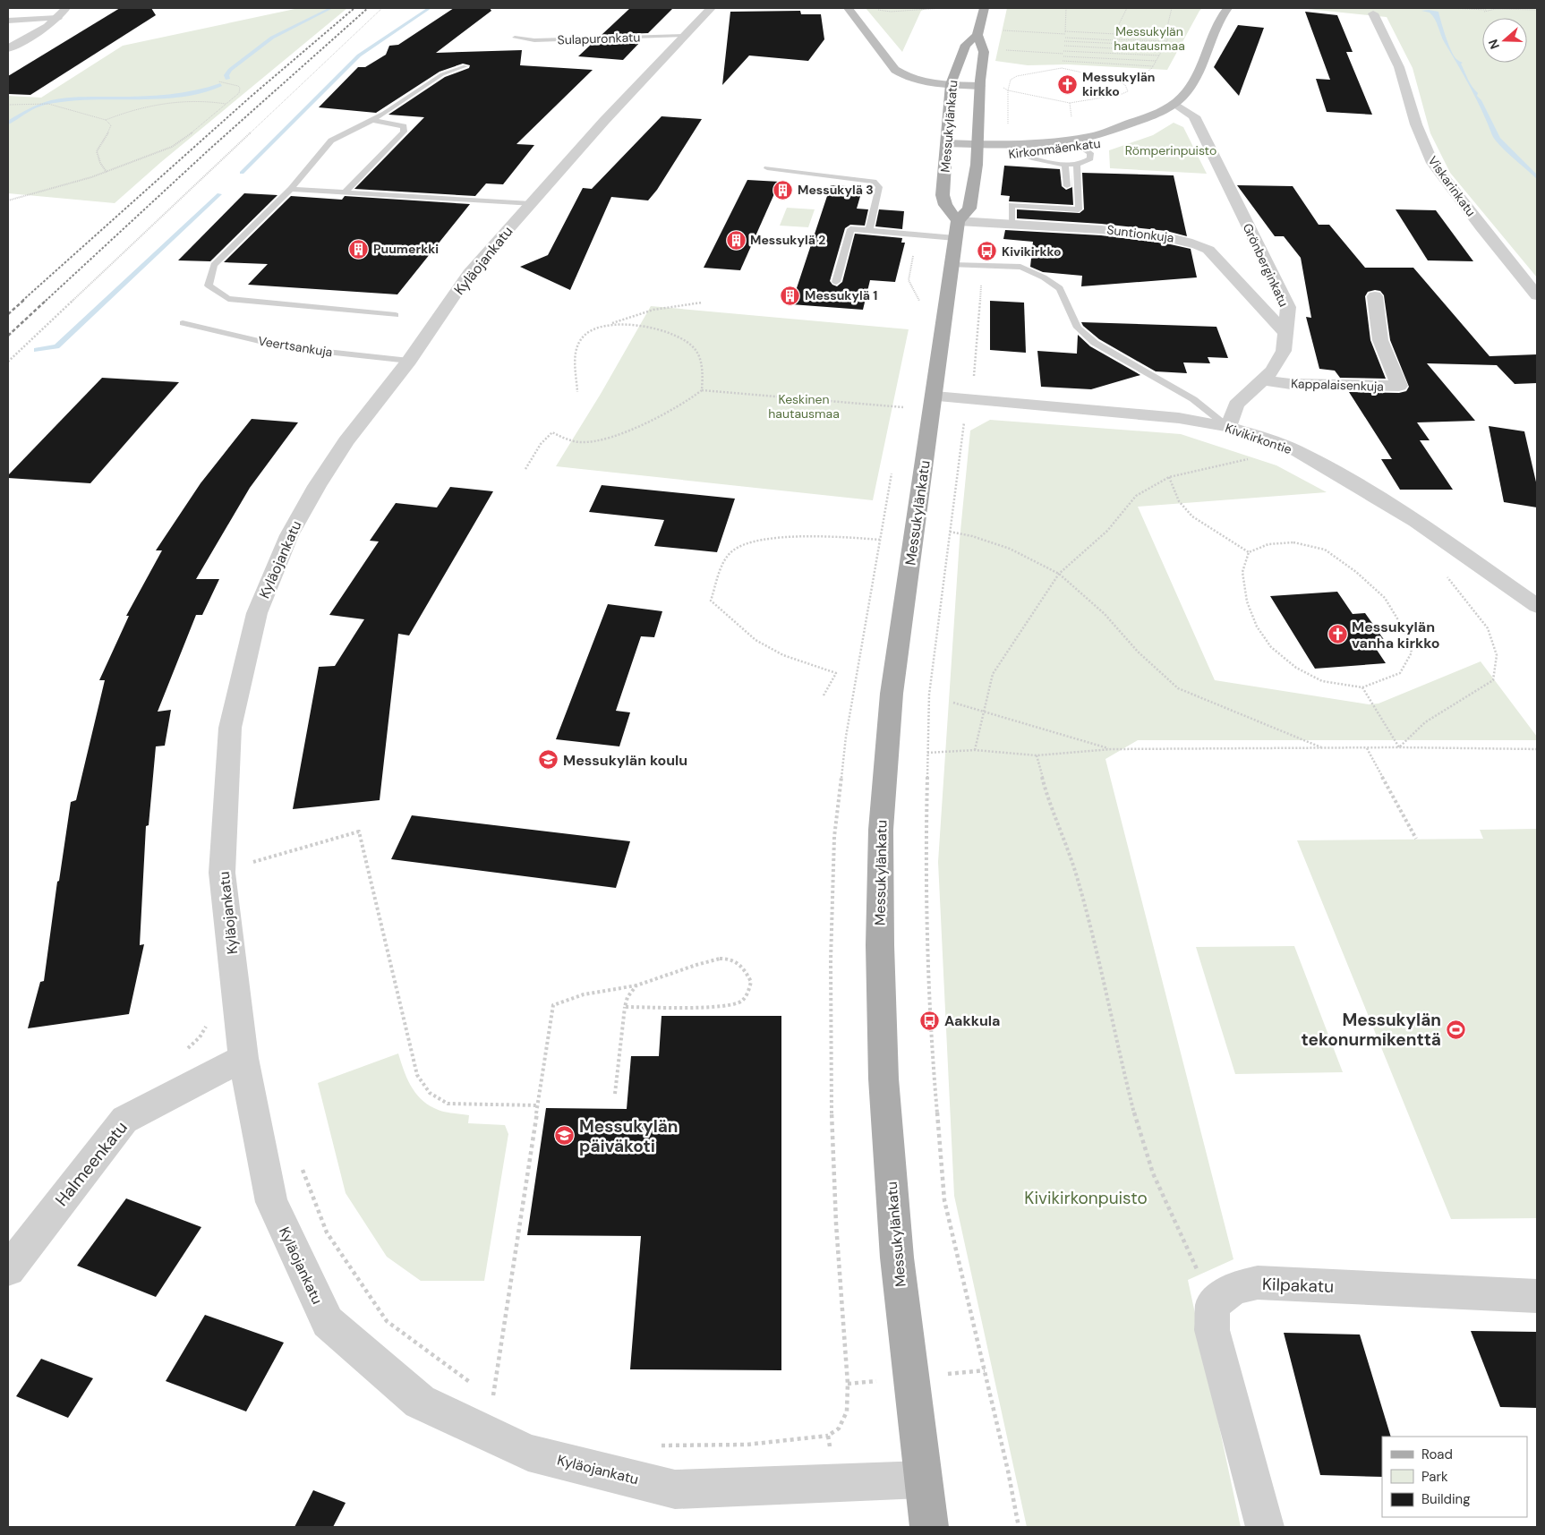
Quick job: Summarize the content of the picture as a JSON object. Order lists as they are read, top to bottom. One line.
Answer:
{"streets":{"main road":["Messukylänkatu","Kirkonmäenkatu"],"street":["Viskarinkatu","Suntionkuja","Kyläojankatu","Grönberginkatu","Kappalaisenkuja","Kivikirkontie","Halmeenkatu","Kilpakatu"],"lane":["Sulapuronkatu","Veertsankuja"]},"crossings":[["Sulapuronkatu","Kyläojankatu"],["Messukylänkatu","Kirkonmäenkatu"],["Messukylänkatu","Suntionkuja"],["Messukylänkatu","Kyläojankatu"],["Messukylänkatu","Kivikirkontie"],["Kirkonmäenkatu","Grönberginkatu"],["Suntionkuja","Grönberginkatu"],["Kyläojankatu","Veertsankuja"],["Kyläojankatu","Halmeenkatu"],["Grönberginkatu","Kappalaisenkuja"],["Grönberginkatu","Kivikirkontie"]],"parks":["Messukylän hautausmaa","Römperinpuisto","Keskinen hautausmaa","Kivikirkonpuisto"],"places":{"church":["Messukylän kirkko","Messukylän vanha kirkko"],"building":["Messukylä 3","Messukylä 2","Puumerkki","Messukylä 1"],"bus stop":["Kivikirkko","Aakkula"],"school or university":["Messukylän koulu","Messukylän päiväkoti"],"sports":["Messukylän tekonurmikenttä"]},"legend":["Road","Park","Building"],"north":"left"}
